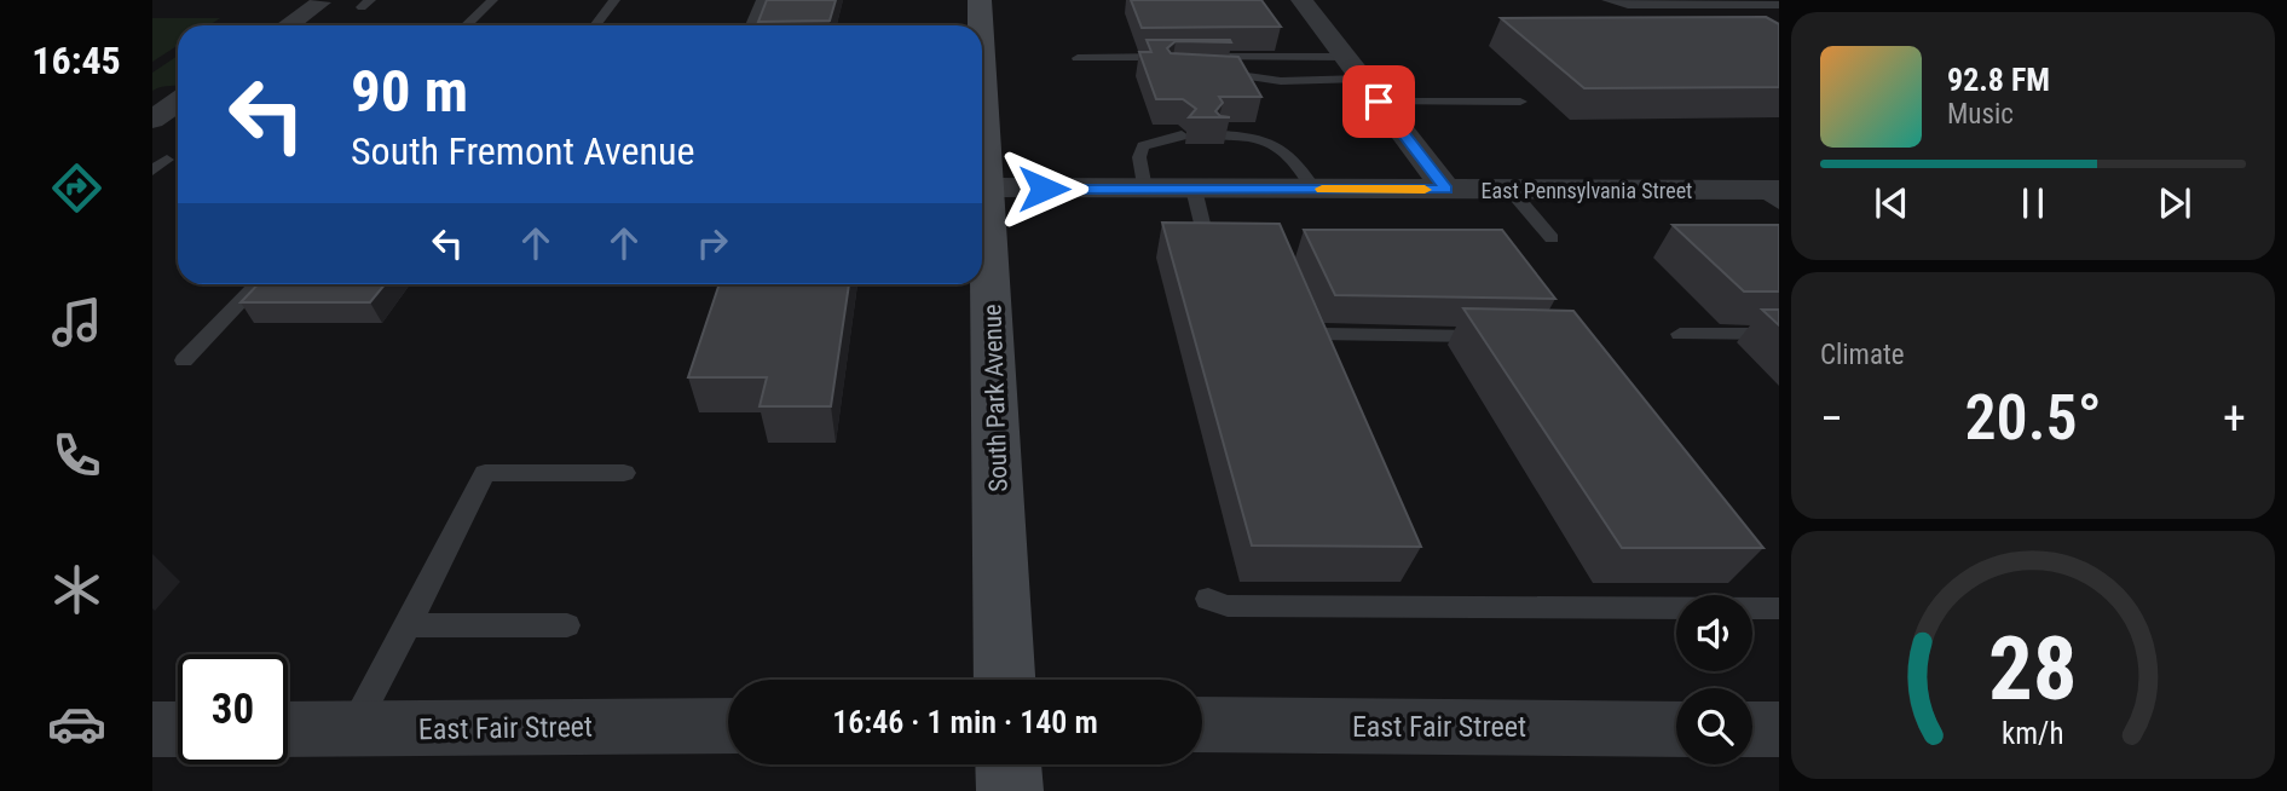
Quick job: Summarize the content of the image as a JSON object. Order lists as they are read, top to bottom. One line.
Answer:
{"streets":{"main road":["South Park Avenue"],"street":["East Pennsylvania Street","East Fair Street"]},"crossings":[["East Pennsylvania Street","South Park Avenue"]],"page":{"tabs":"16:45","turn":["90 m","South Fremont Avenue"],"song":["92.8 FM","Music"],"tile":"Climate","heat":["−","20.5°","+"],"limit":"30","trip":"16:46 · 1 min · 140 m","gauge":["28","km/h"]}}
